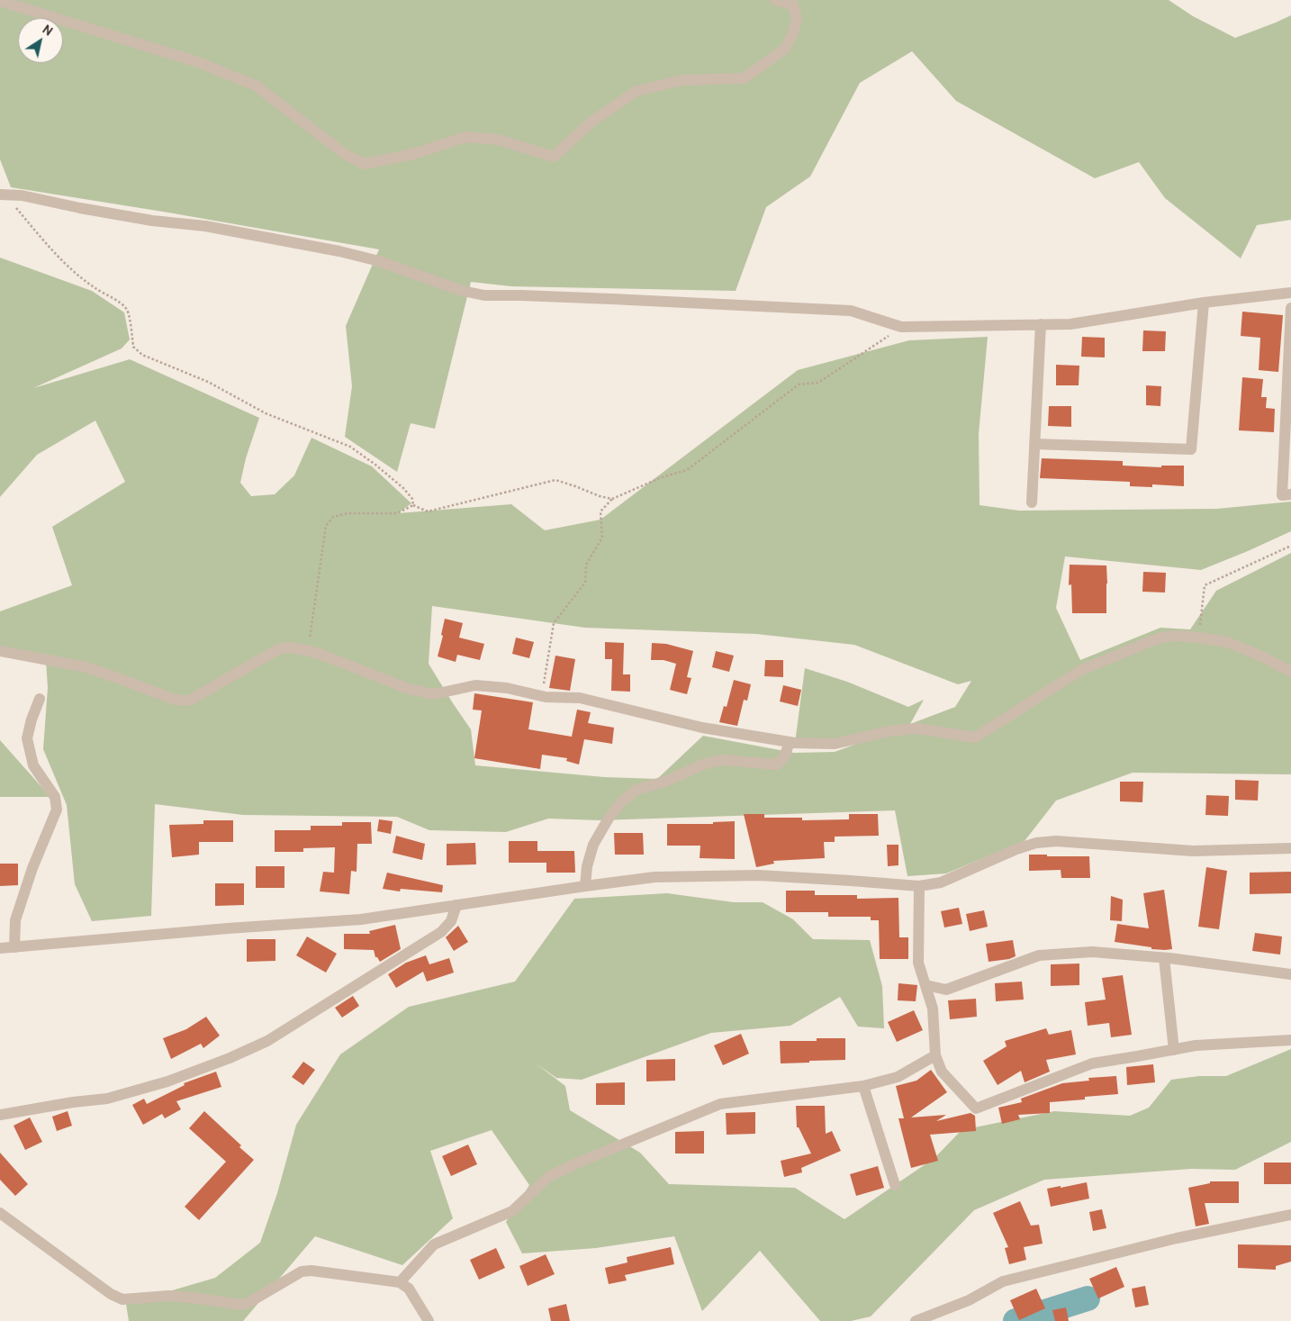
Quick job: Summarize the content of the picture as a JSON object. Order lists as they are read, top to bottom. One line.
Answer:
{"north":"top right"}
